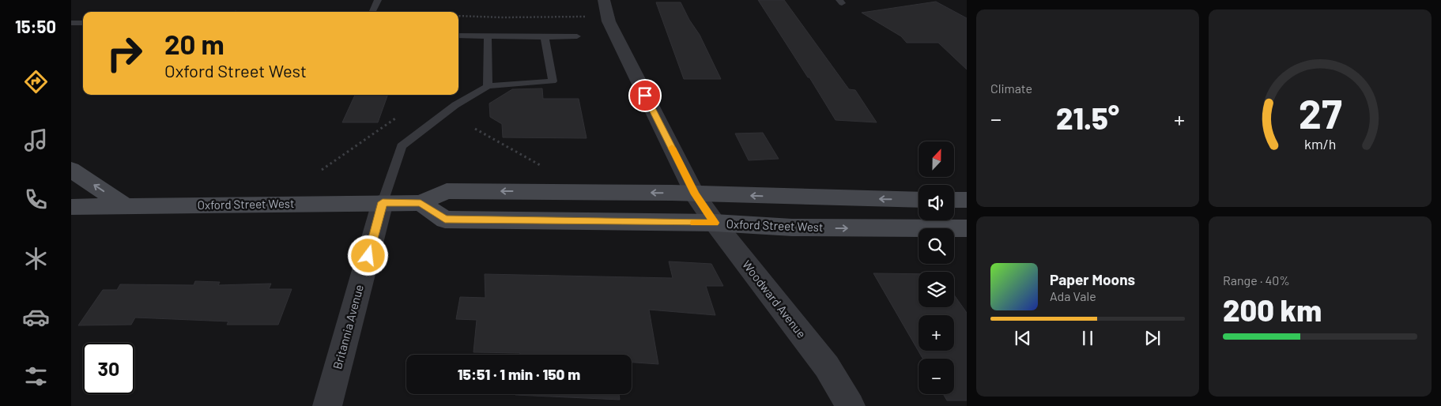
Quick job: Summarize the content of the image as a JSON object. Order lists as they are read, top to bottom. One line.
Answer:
{"streets":{"main road":["Oxford Street West"],"street":["Woodward Avenue","Britannia Avenue"]},"crossings":[["Oxford Street West","Woodward Avenue"],["Oxford Street West","Britannia Avenue"]],"north":"top","page":{"tabs":"15:50","tile":["Climate",["Range · 40%","200 km"]],"turn":["20 m","Oxford Street West"],"heat":["−","21.5°","+"],"map_buttons":["+","−"],"song":["Paper Moons","Ada Vale"],"limit":"30","trip":"15:51 · 1 min · 150 m","gauge":["27","km/h"]}}
